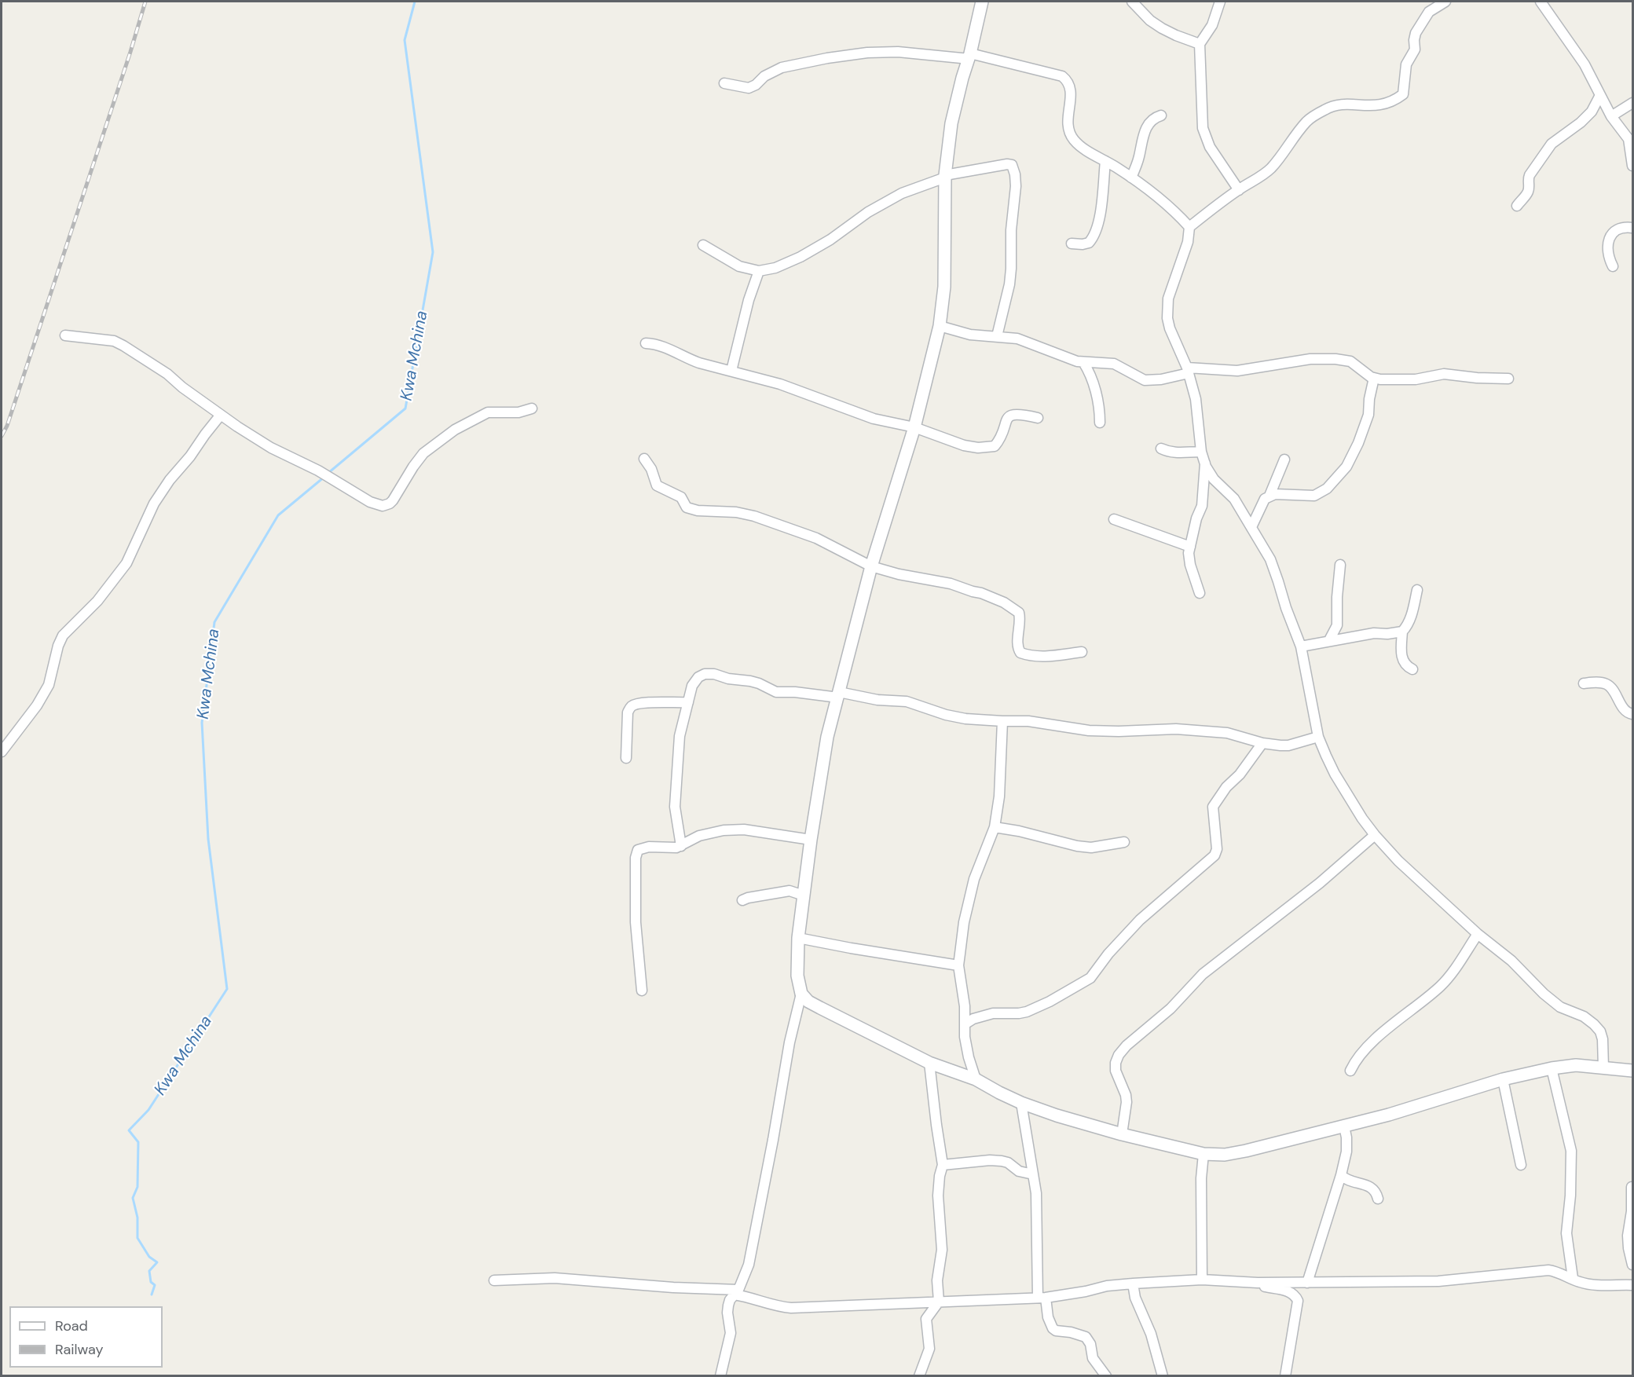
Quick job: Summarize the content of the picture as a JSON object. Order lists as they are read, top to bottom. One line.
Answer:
{"water":["Kwa Mchina"],"legend":["Road","Railway"]}
